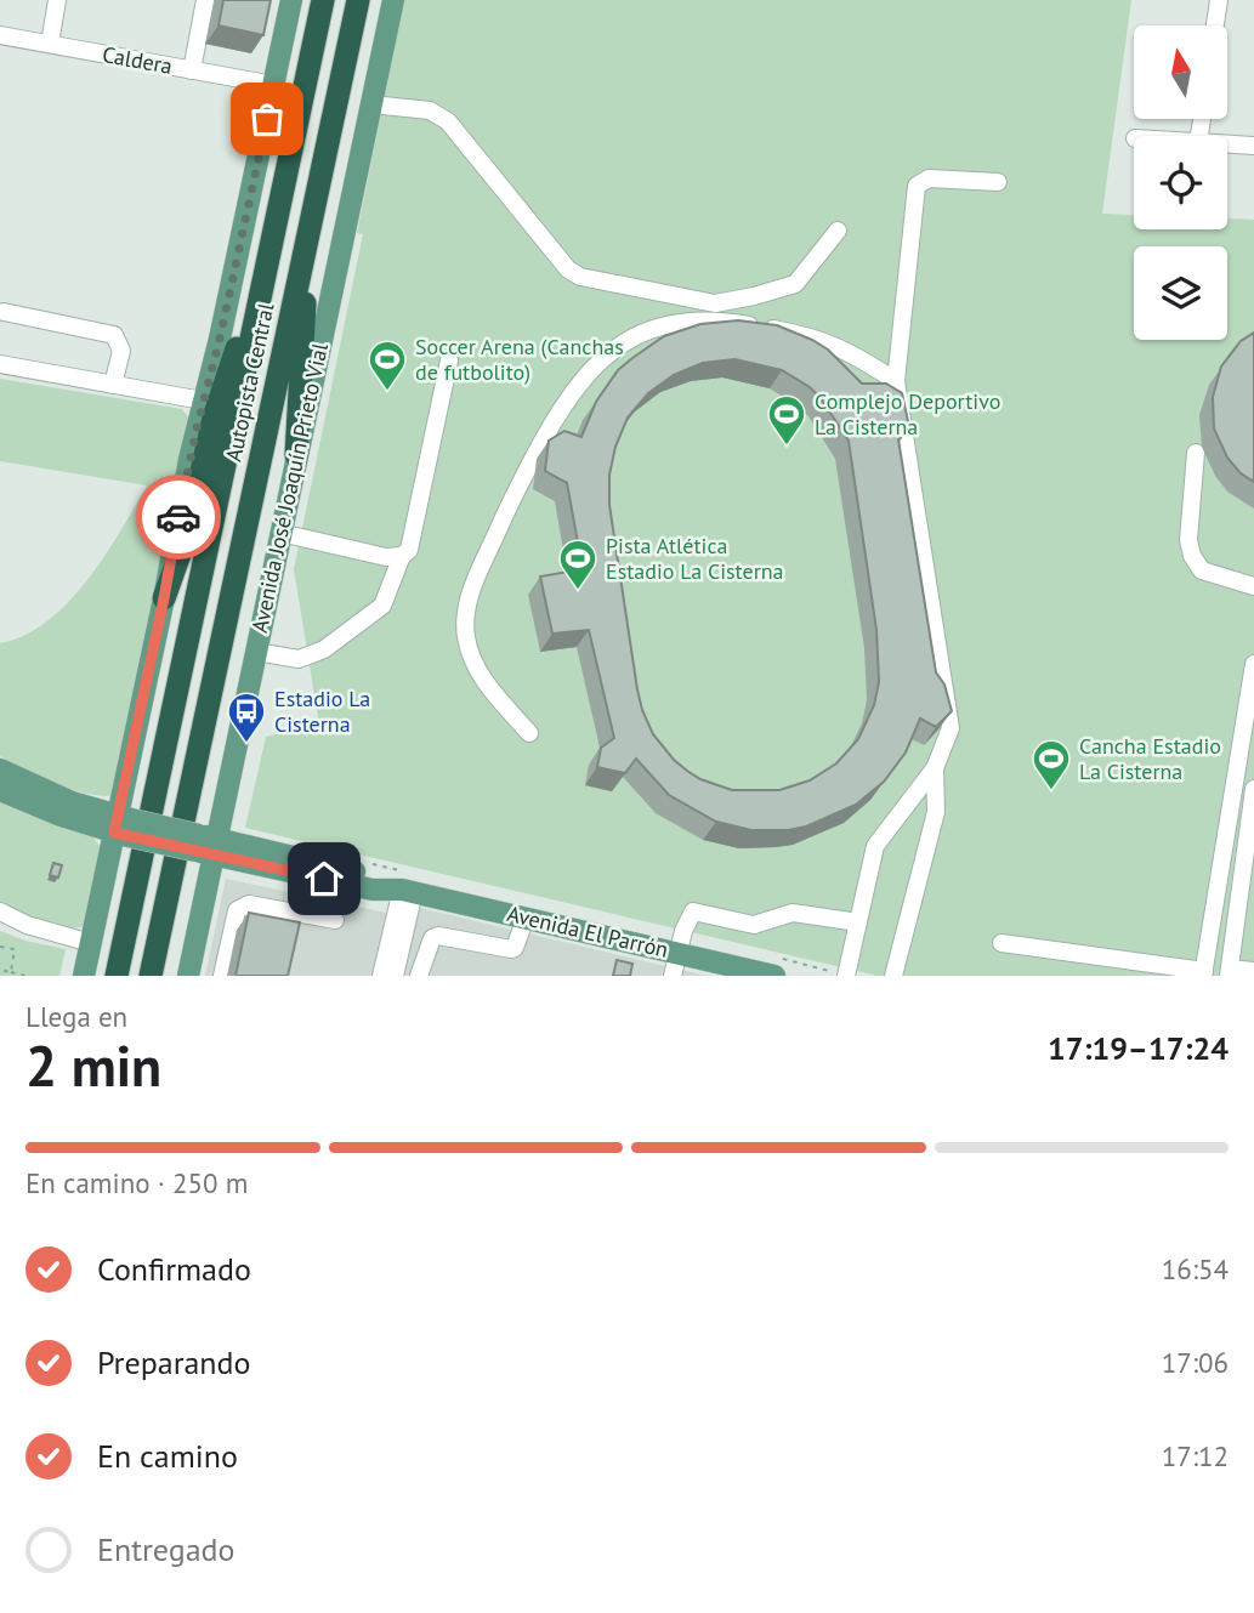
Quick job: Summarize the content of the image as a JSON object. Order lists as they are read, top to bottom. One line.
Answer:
{"streets":{"highway":["Autopista Central"],"main road":["Avenida José Joaquín Prieto Vial","Avenida El Parrón"],"street":["Caldera"]},"crossings":[["Avenida José Joaquín Prieto Vial","Avenida El Parrón"]],"places":{"sports":["Soccer Arena (Canchas de futbolito)","Complejo Deportivo La Cisterna","Pista Atlética Estadio La Cisterna","Cancha Estadio La Cisterna"],"bus stop":["Estadio La Cisterna"]},"north":"top","page":{"heading":["2 min","Llega en","17:19–17:24"],"bar":"En camino · 250 m","list":[["Confirmado","16:54"],["Preparando","17:06"],["En camino","17:12"],"Entregado"]}}
